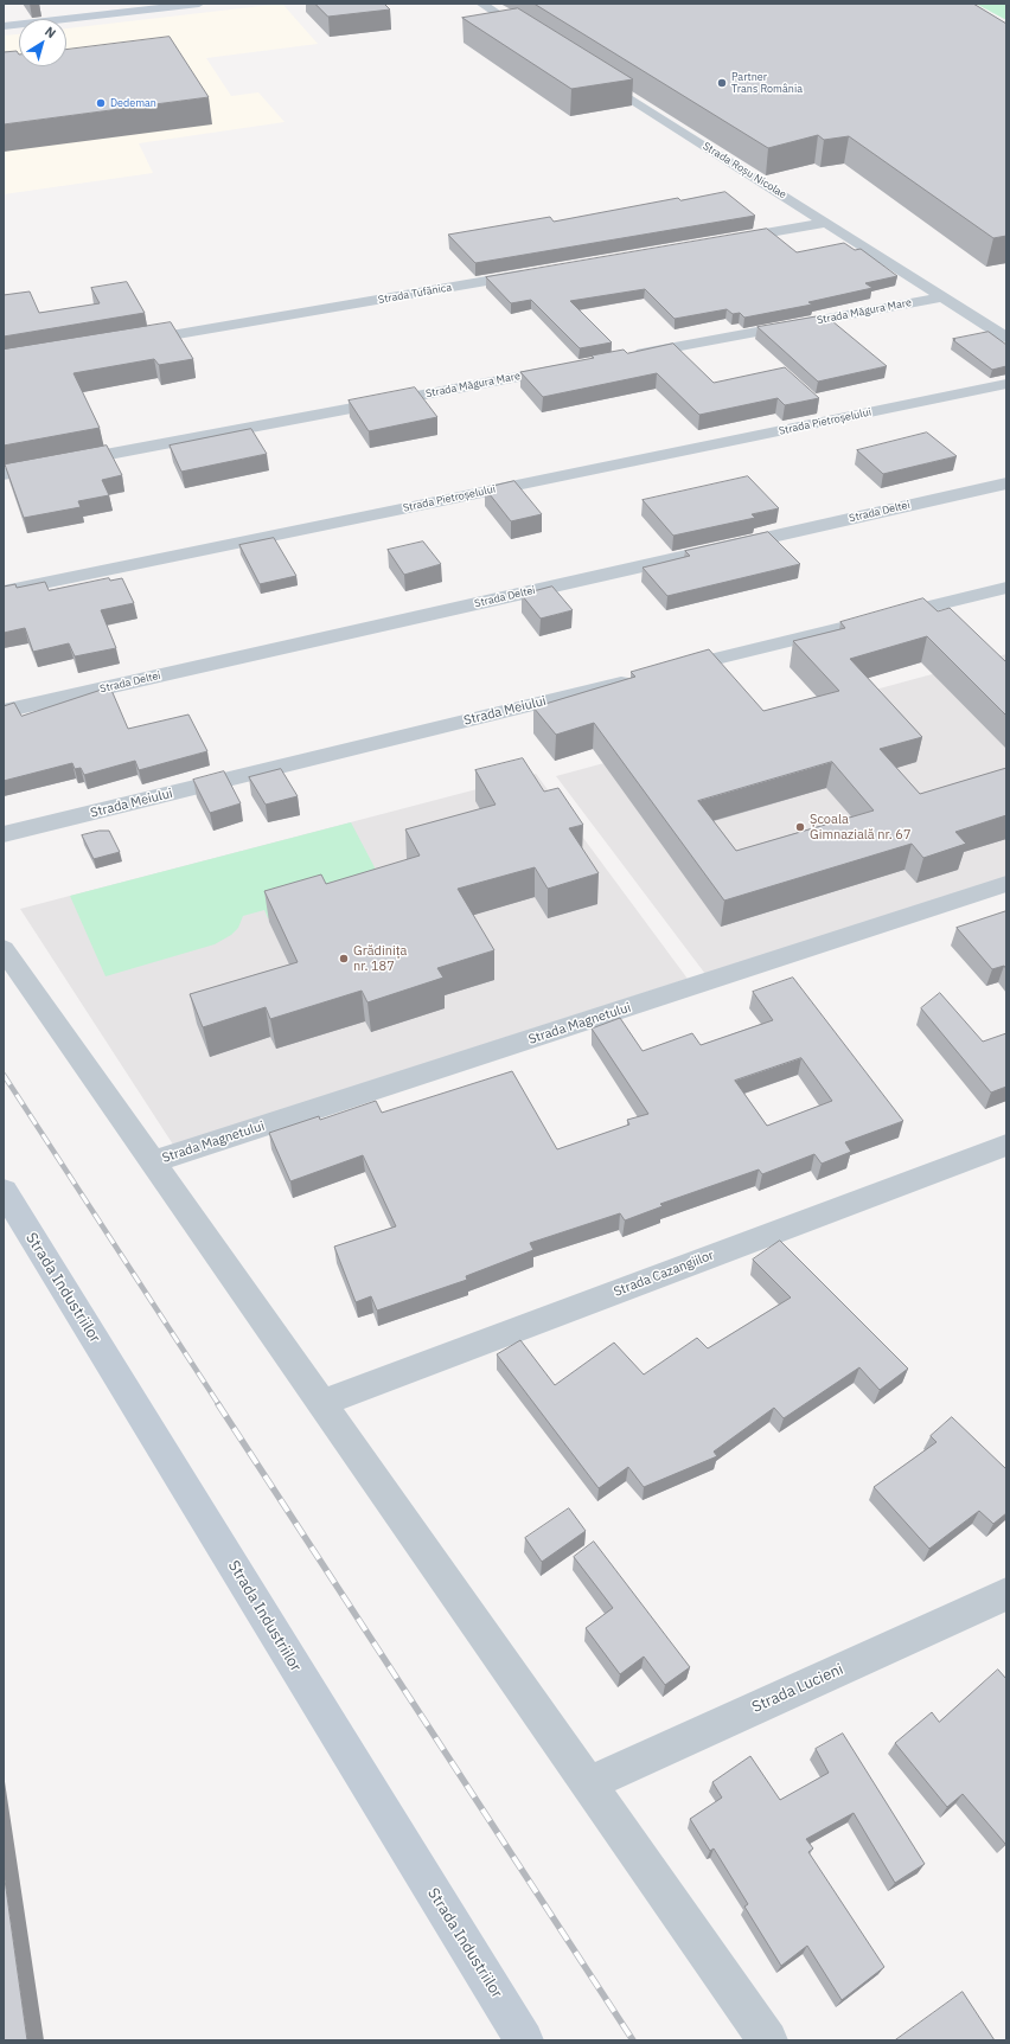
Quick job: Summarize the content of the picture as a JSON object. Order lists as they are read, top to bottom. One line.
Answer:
{"streets":{"main road":["Strada Industriilor"],"street":["Strada Roșu Nicolae","Strada Tufănica","Strada Măgura Mare","Strada Pietroșelului","Strada Deltei","Strada Meiului","Strada Magnetului","Strada Cazangiilor","Strada Lucieni"]},"crossings":[["Strada Roșu Nicolae","Strada Măgura Mare"]],"places":["Partner Trans România","Dedeman","Școala Gimnazială nr. 67","Grădinița nr. 187"],"north":"top right"}
